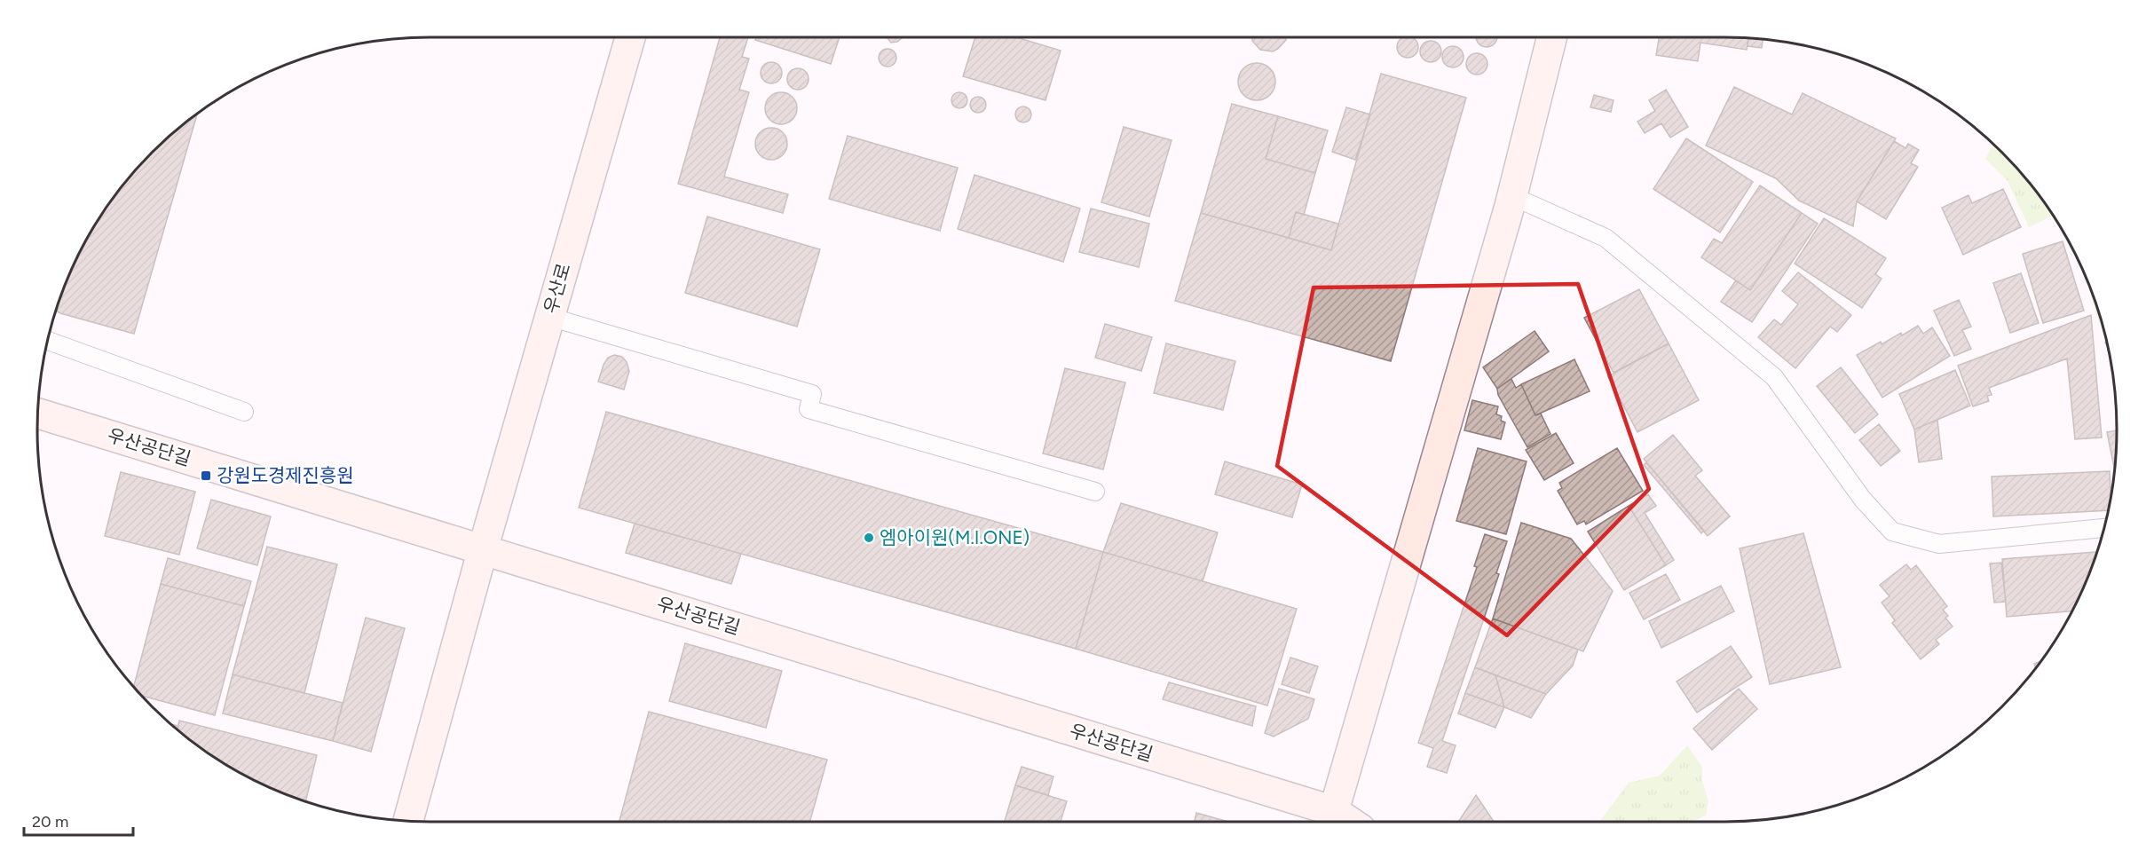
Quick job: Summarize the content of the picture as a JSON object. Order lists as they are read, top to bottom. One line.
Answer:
{"streets":{"street":["우산로","우산공단길"]},"crossings":[["우산로","우산공단길"]],"places":{"transit":["강원도경제진흥원"],"other":["엠아이원(M.I.ONE)"]},"scale_bar":"20 m"}
